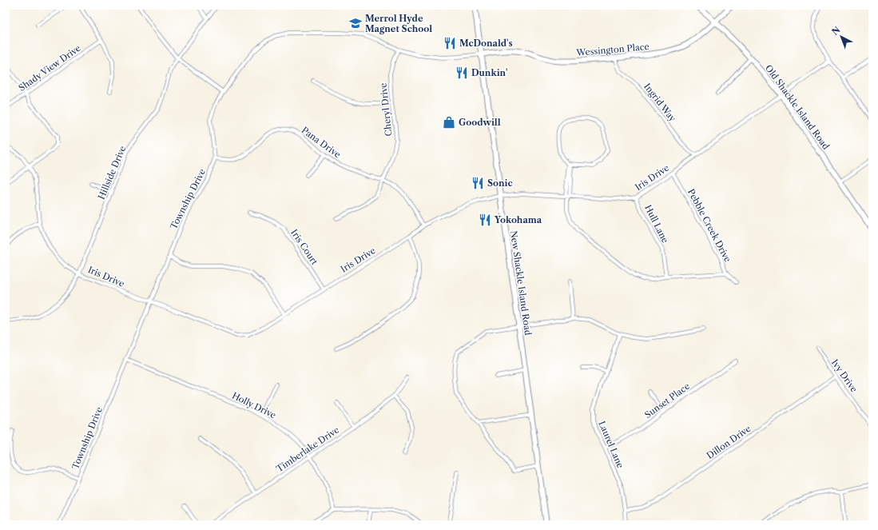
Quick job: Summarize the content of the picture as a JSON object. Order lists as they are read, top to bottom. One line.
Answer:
{"streets":{"street":["Wessington Place","Shady View Drive","Ingrid Way","Old Shackle Island Road","Cheryl Drive","Pana Drive","Hillside Drive","Iris Drive","Township Drive","Hull Lane","Pebble Creek Drive","Iris Court","New Shackle Island Road","Ivy Drive","Sunset Place","Holly Drive","Dillon Drive","Laurel Lane","Timberlake Drive"]},"crossings":[["Wessington Place","Ingrid Way"],["Wessington Place","Old Shackle Island Road"],["Wessington Place","Township Drive"],["Wessington Place","New Shackle Island Road"],["Ingrid Way","Iris Drive"],["Old Shackle Island Road","Iris Drive"],["Cheryl Drive","Pana Drive"],["Cheryl Drive","Township Drive"],["Pana Drive","Iris Drive"],["Pana Drive","Township Drive"],["Hillside Drive","Iris Drive"],["Iris Drive","Township Drive"],["Iris Drive","Hull Lane"],["Iris Drive","Pebble Creek Drive"],["Iris Drive","Iris Court"],["Iris Drive","New Shackle Island Road"],["Township Drive","New Shackle Island Road"],["Township Drive","Holly Drive"],["Ivy Drive","Dillon Drive"],["Sunset Place","Laurel Lane"],["Holly Drive","Timberlake Drive"],["Dillon Drive","Laurel Lane"]],"places":{"school or university":["Merrol Hyde Magnet School"],"restaurant":["McDonald's","Dunkin'","Sonic","Yokohama"],"shop":["Goodwill"]},"north":"top left"}
